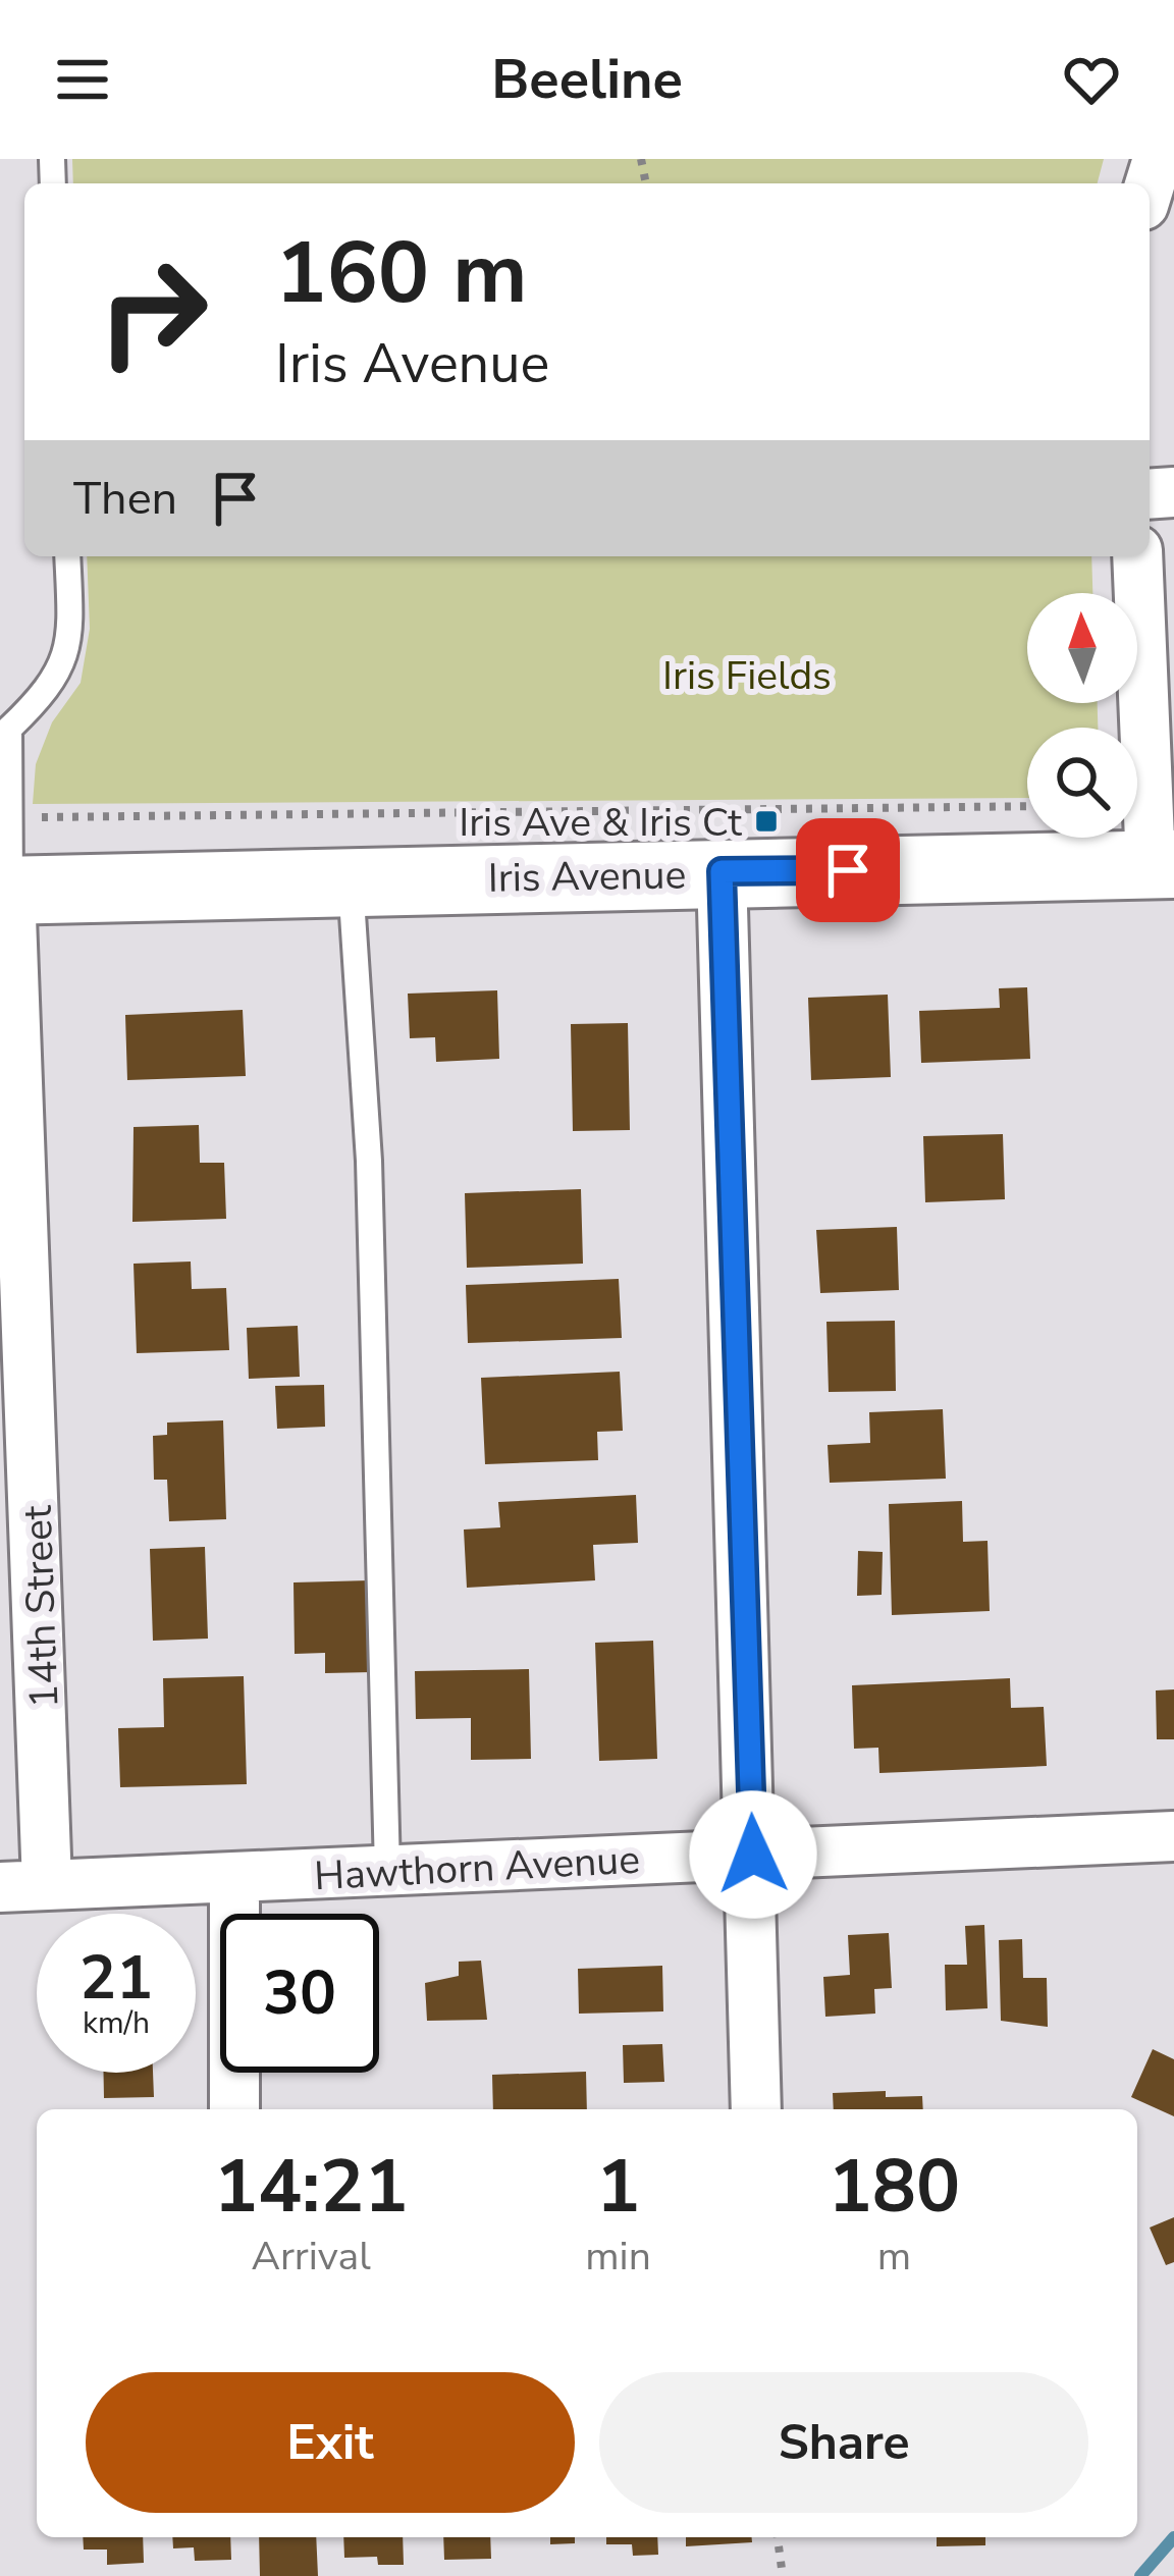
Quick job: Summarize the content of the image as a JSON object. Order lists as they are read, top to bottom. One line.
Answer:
{"streets":{"main road":["Iris Avenue"],"street":["14th Street","Hawthorn Avenue"]},"crossings":[["Iris Avenue","14th Street"],["14th Street","Hawthorn Avenue"]],"parks":["Iris Fields"],"places":{"transit":["Iris Ave & Iris Ct"]},"north":"top","page":{"header":"Beeline","turn":["160 m","Iris Avenue"],"then":"Then","speed":"21 km/h","limit":"30","eta":["14:21","Arrival","1","min","180","m"],"buttons":["Exit","Share"]}}
